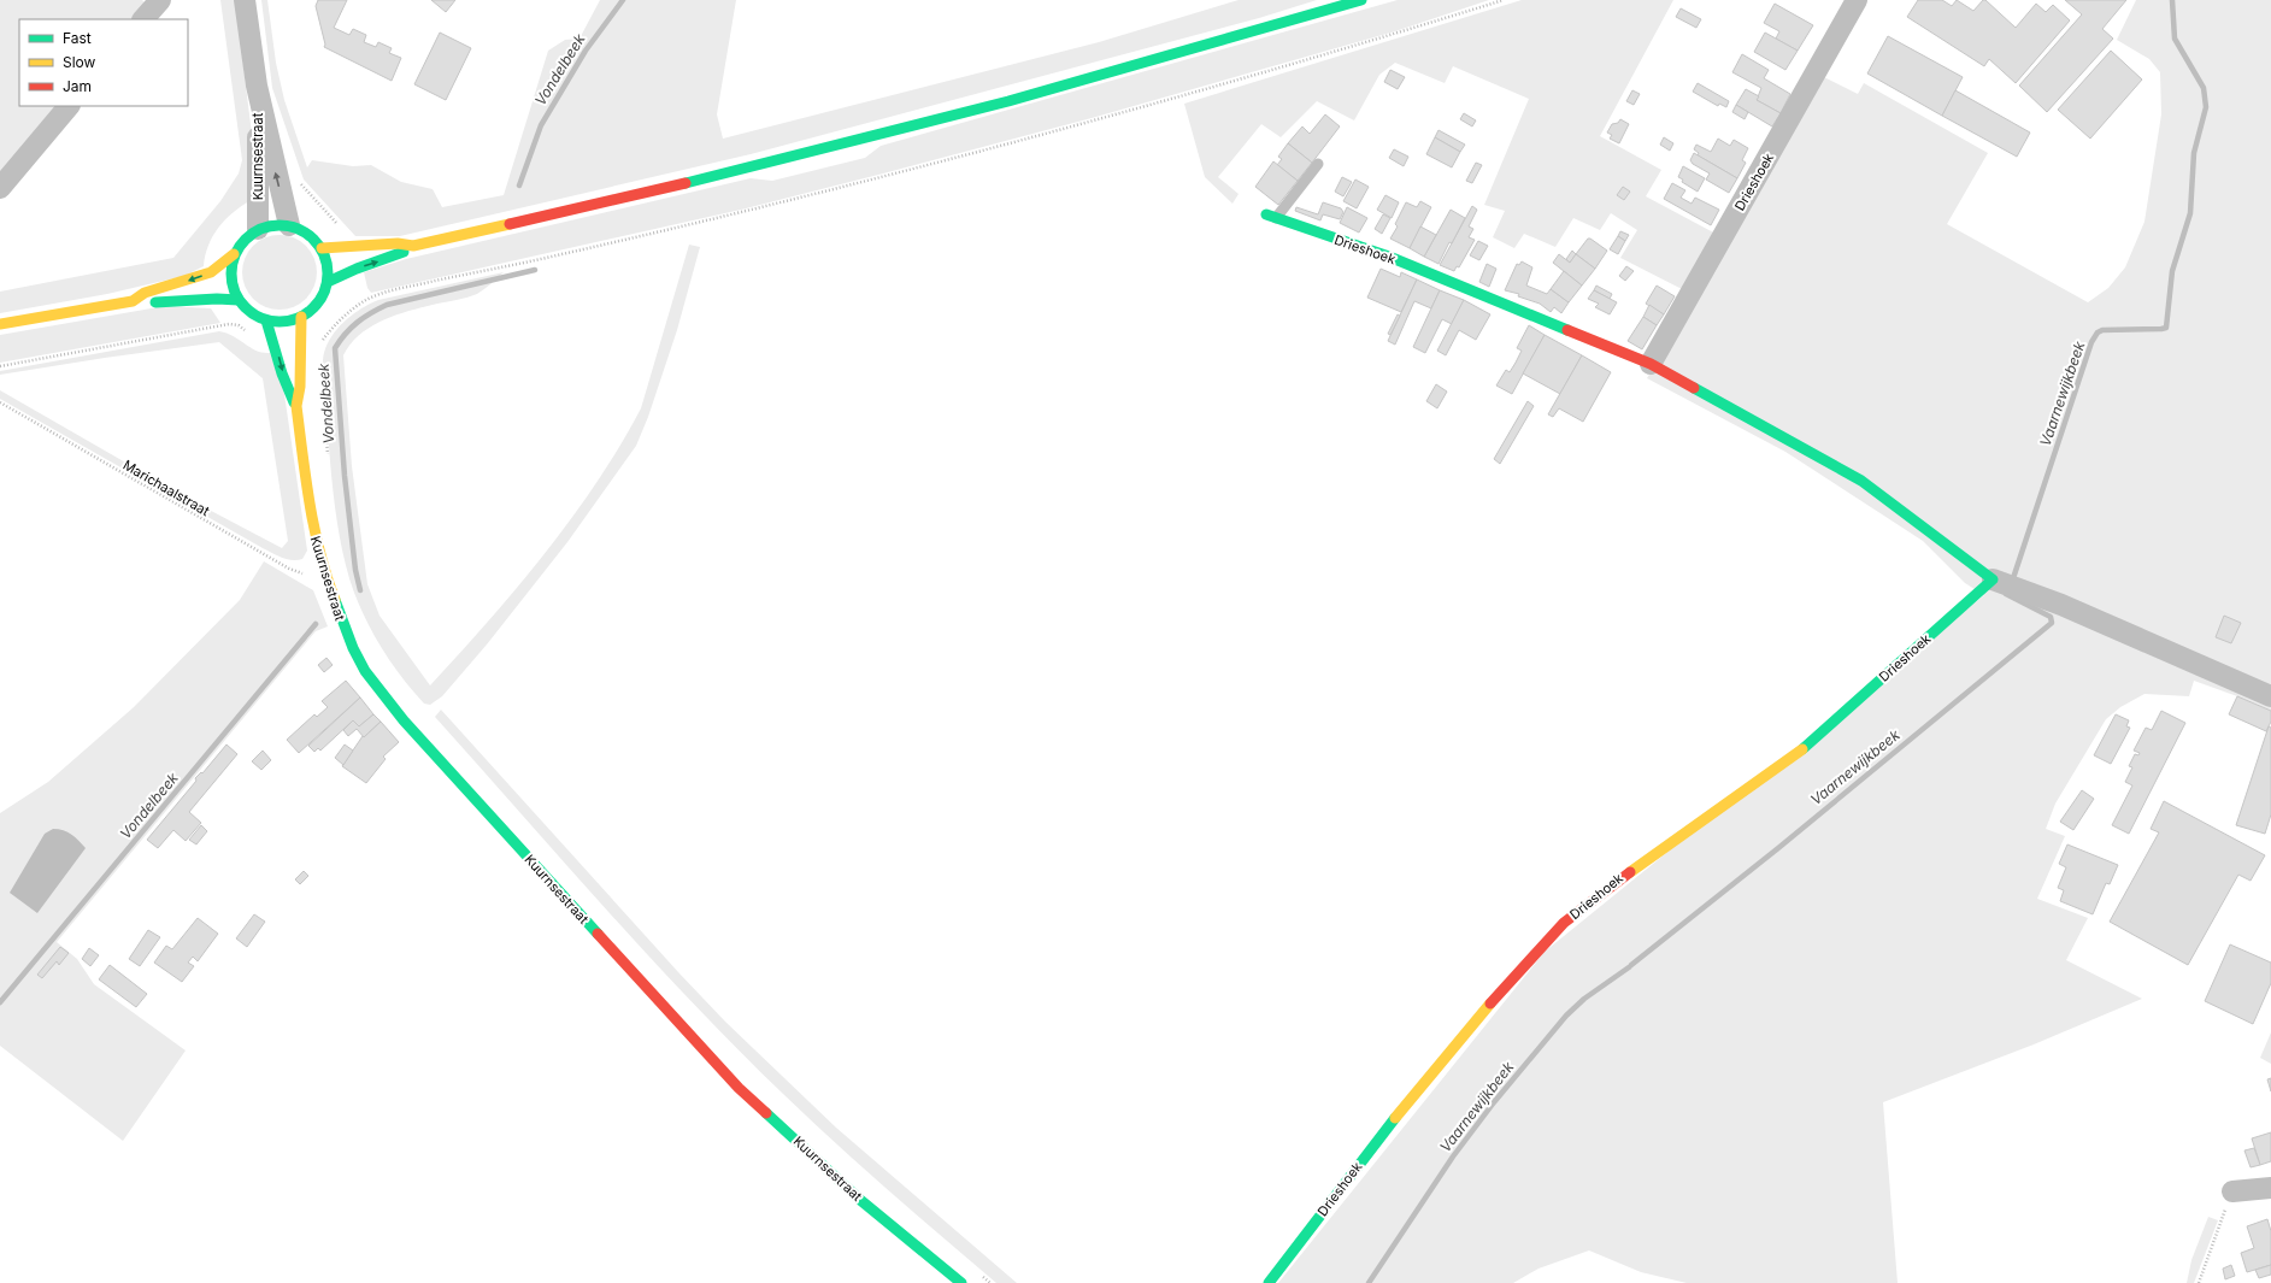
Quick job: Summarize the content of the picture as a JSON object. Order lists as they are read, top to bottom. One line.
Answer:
{"streets":{"street":["Kuurnsestraat","Drieshoek"],"path":["Marichaalstraat"]},"crossings":[["Kuurnsestraat","Marichaalstraat"]],"water":["Vondelbeek","Vaarnewijkbeek"],"legend":["Fast","Slow","Jam"]}
